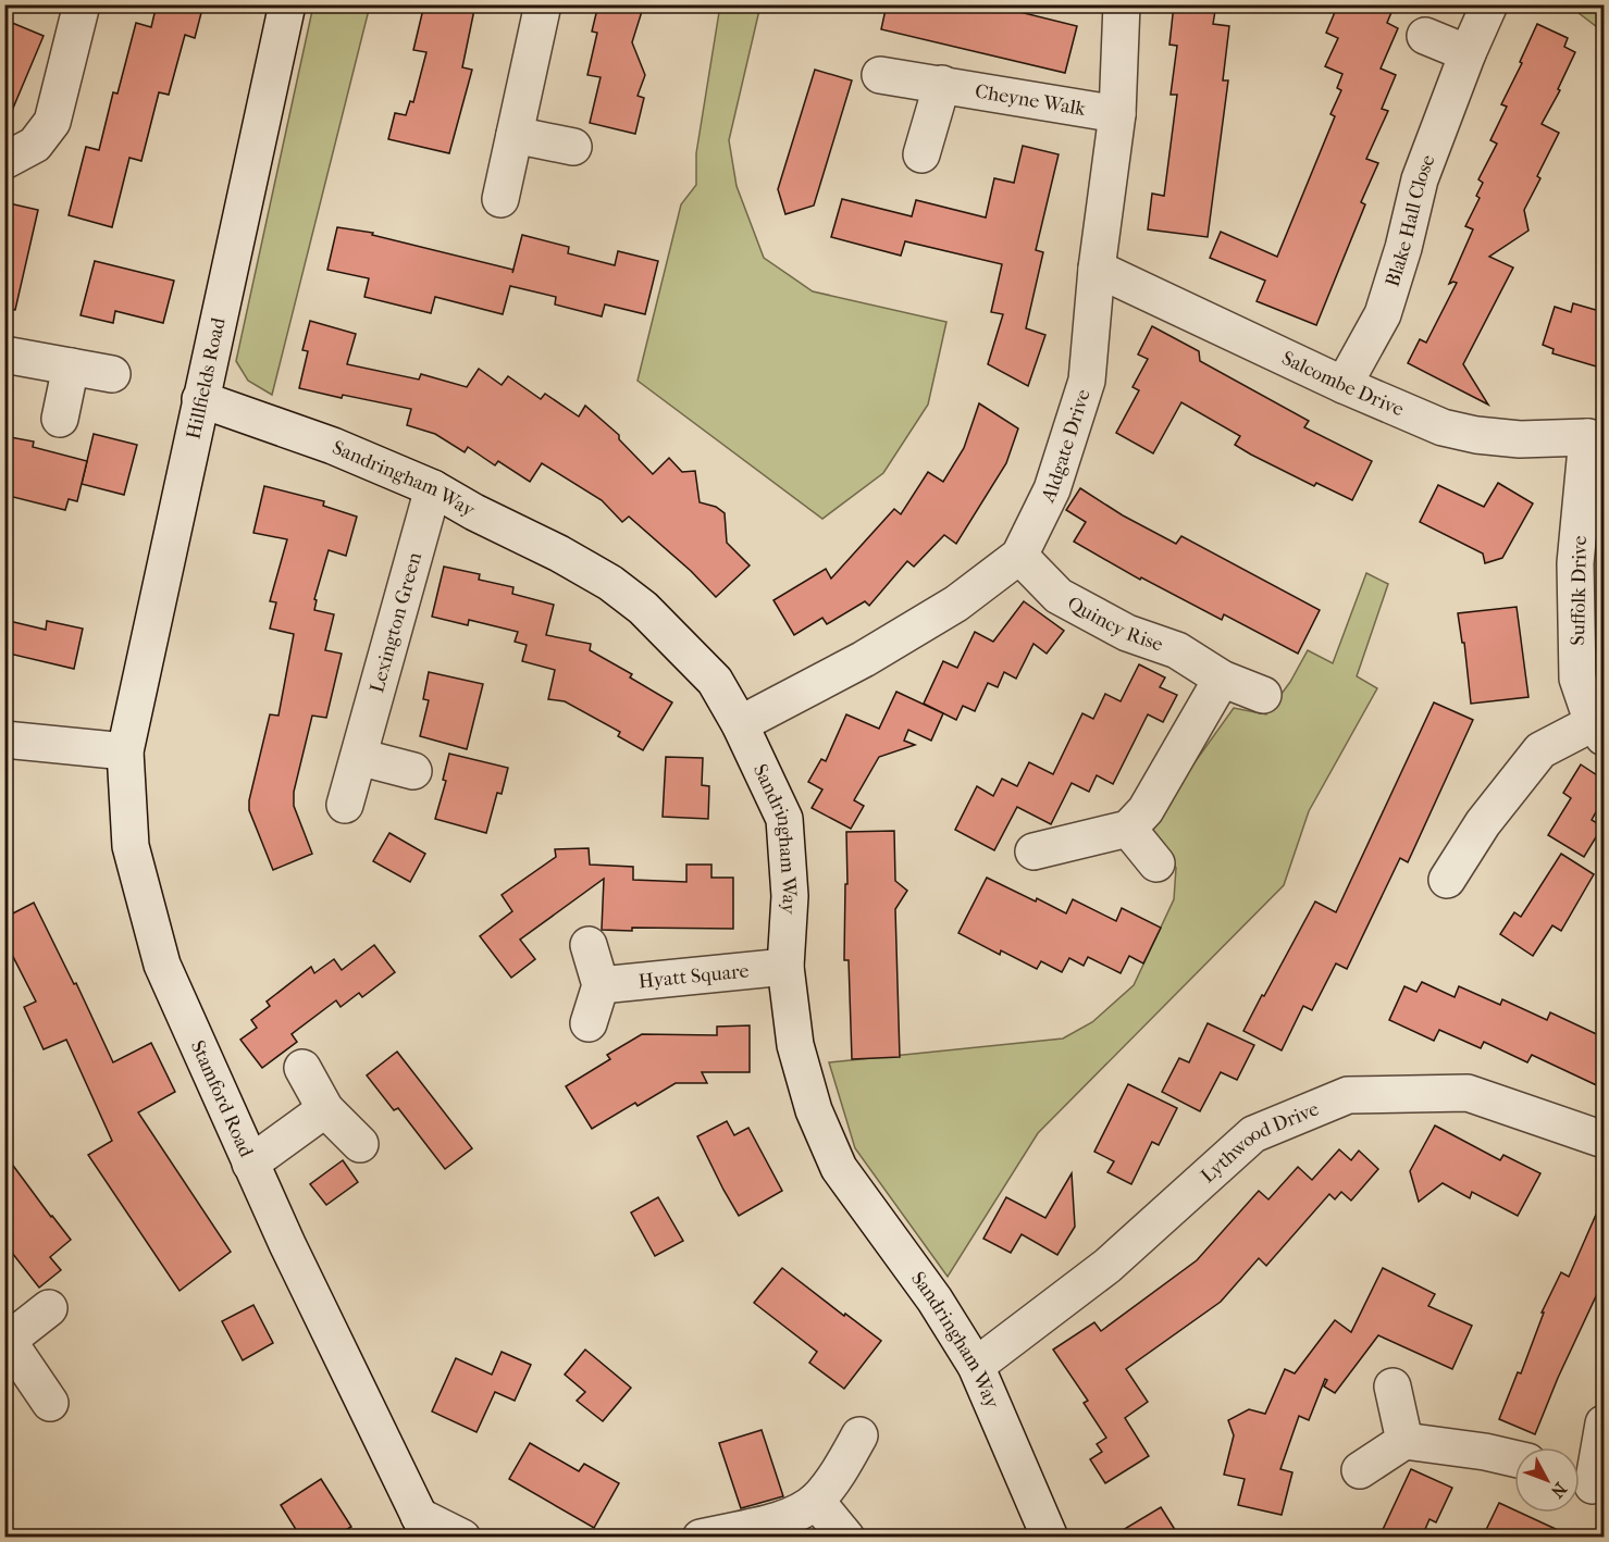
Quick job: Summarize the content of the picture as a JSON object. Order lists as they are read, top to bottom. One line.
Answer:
{"streets":{"street":["Cheyne Walk","Blake Hall Close","Hillfields Road","Salcombe Drive","Aldgate Drive","Sandringham Way","Suffolk Drive","Lexington Green","Quincy Rise","Hyatt Square","Stamford Road","Lythwood Drive"]},"crossings":[["Cheyne Walk","Aldgate Drive"],["Blake Hall Close","Salcombe Drive"],["Hillfields Road","Sandringham Way"],["Hillfields Road","Stamford Road"],["Salcombe Drive","Aldgate Drive"],["Salcombe Drive","Suffolk Drive"],["Aldgate Drive","Sandringham Way"],["Aldgate Drive","Quincy Rise"],["Sandringham Way","Lexington Green"],["Sandringham Way","Hyatt Square"],["Sandringham Way","Lythwood Drive"]],"north":"bottom right"}
